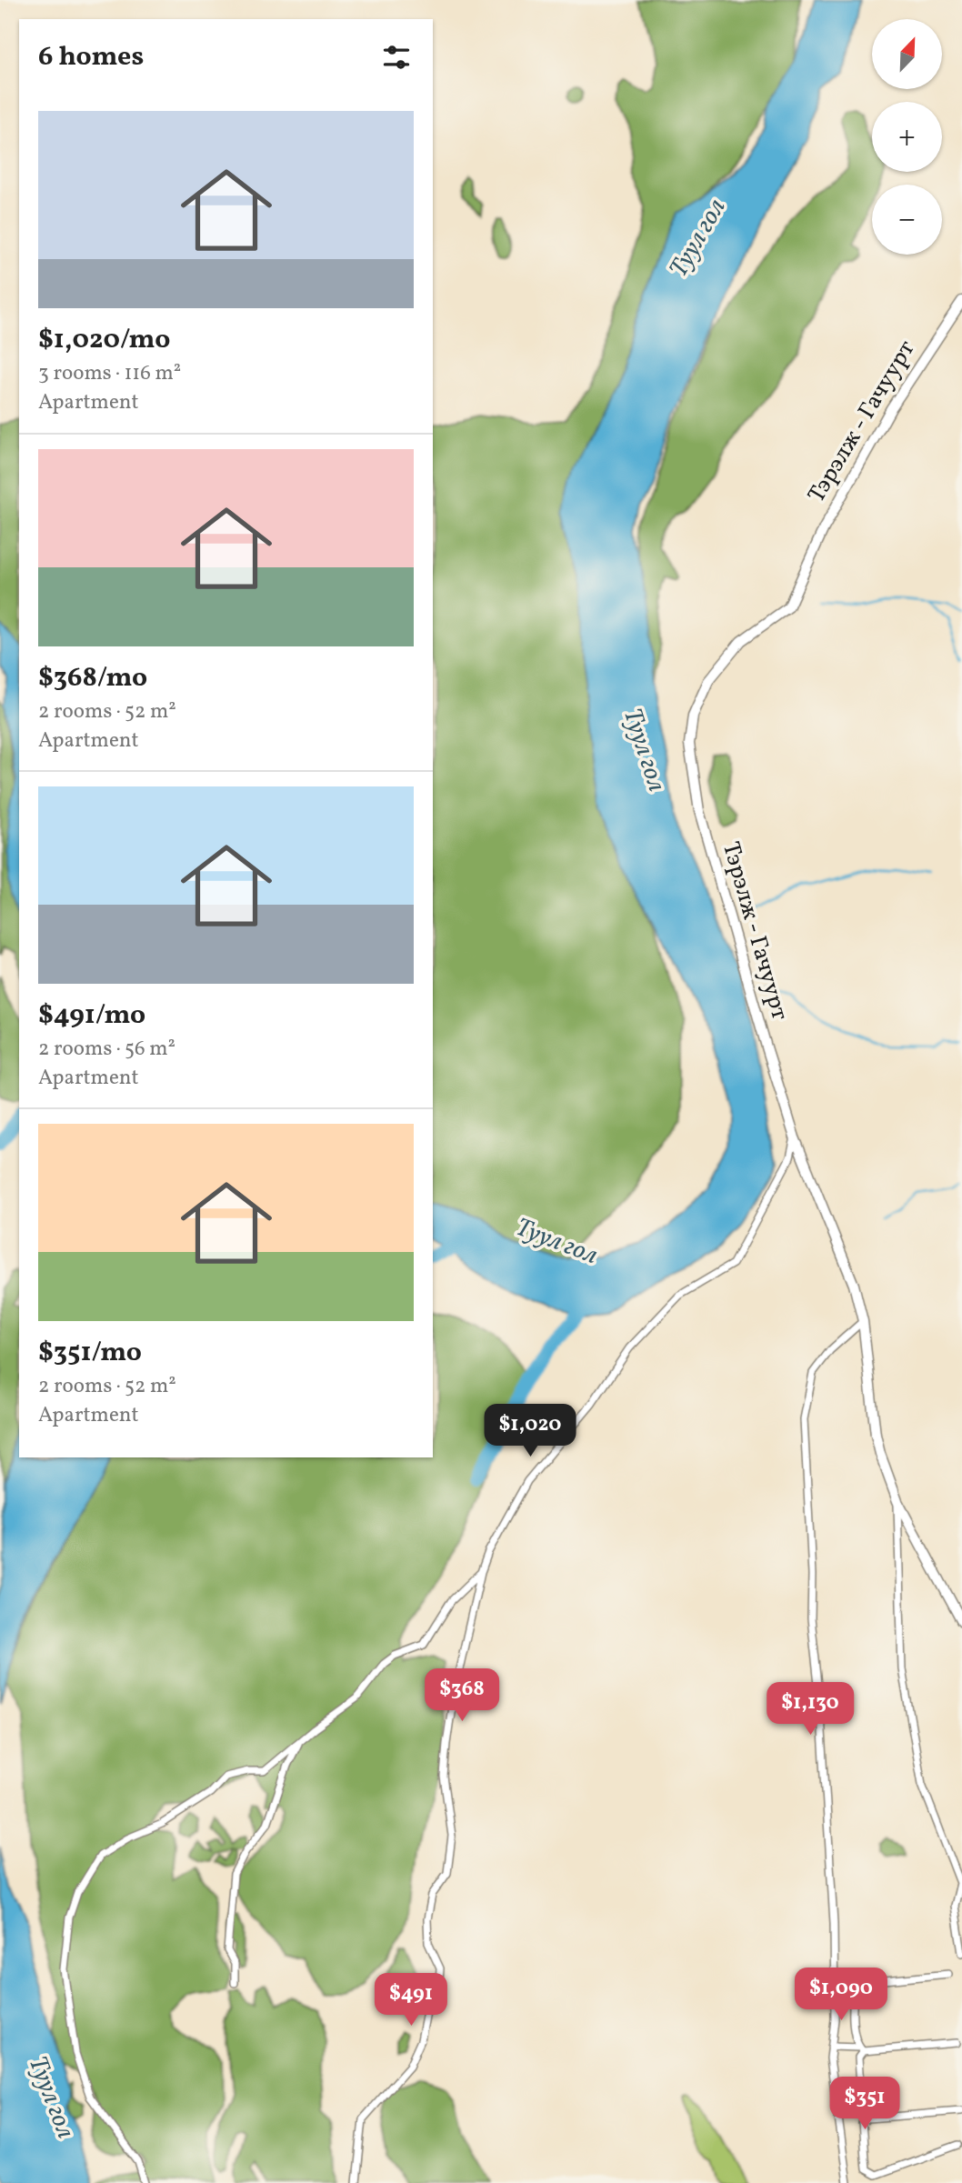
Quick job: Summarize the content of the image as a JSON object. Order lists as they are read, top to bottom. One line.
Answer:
{"streets":{"main road":["Тэрэлж - Гачуурт"]},"water":["Туул гол"],"north":"top right","page":{"map_buttons":["+","−"],"heading":"6 homes","list":[{"name":"$1,020/mo","note":"3 rooms · 116 m² · Apartment"},{"name":"$368/mo","note":"2 rooms · 52 m² · Apartment"},{"name":"$491/mo","note":"2 rooms · 56 m² · Apartment"},{"name":"$351/mo","note":"2 rooms · 52 m² · Apartment"}],"price":["$1,020","$368","$1,130","$1,090","$491","$351"]}}
